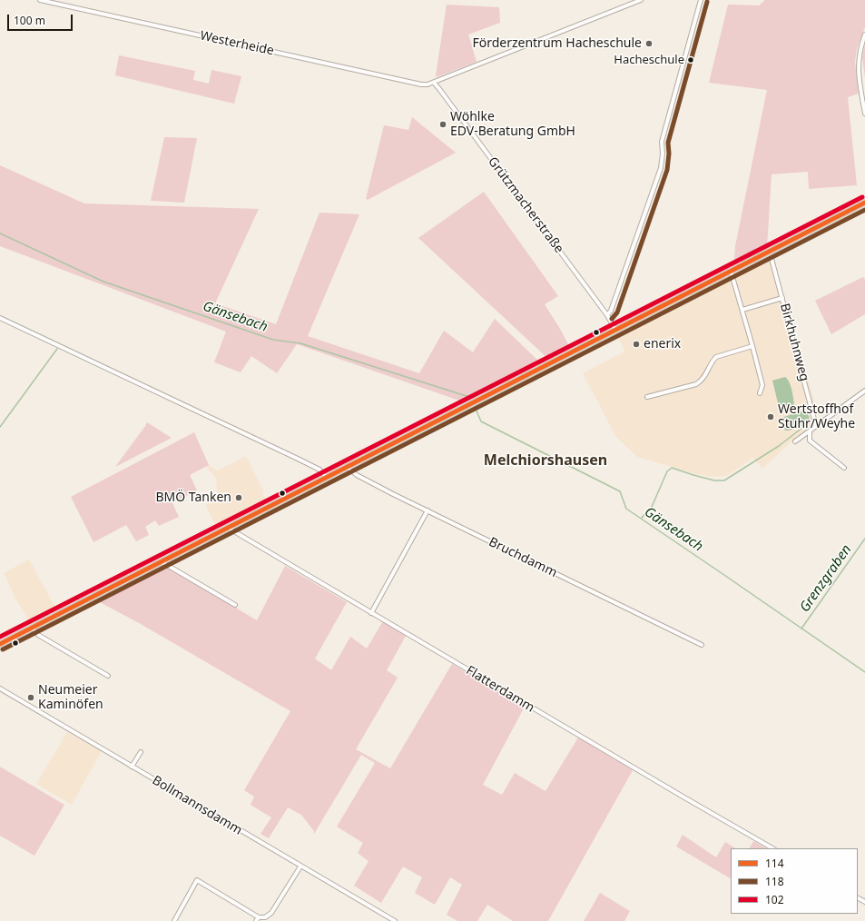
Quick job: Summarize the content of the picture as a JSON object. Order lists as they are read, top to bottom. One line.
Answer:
{"streets":{"street":["Westerheide","Grützmacherstraße","Birkhuhnweg","Bruchdamm","Flatterdamm","Bollmannsdamm"]},"crossings":[["Westerheide","Grützmacherstraße"]],"districts":["Melchiorshausen"],"water":["Gänsebach","Grenzgraben"],"places":["Förderzentrum Hacheschule","Hacheschule","Wöhlke EDV-Beratung GmbH","enerix","Wertstoffhof Stuhr/Weyhe","BMÖ Tanken","Neumeier Kaminöfen"],"lines":["transit line 118","transit line 102","transit line 114"],"legend":["114","118","102"],"scale_bar":"100 m"}
